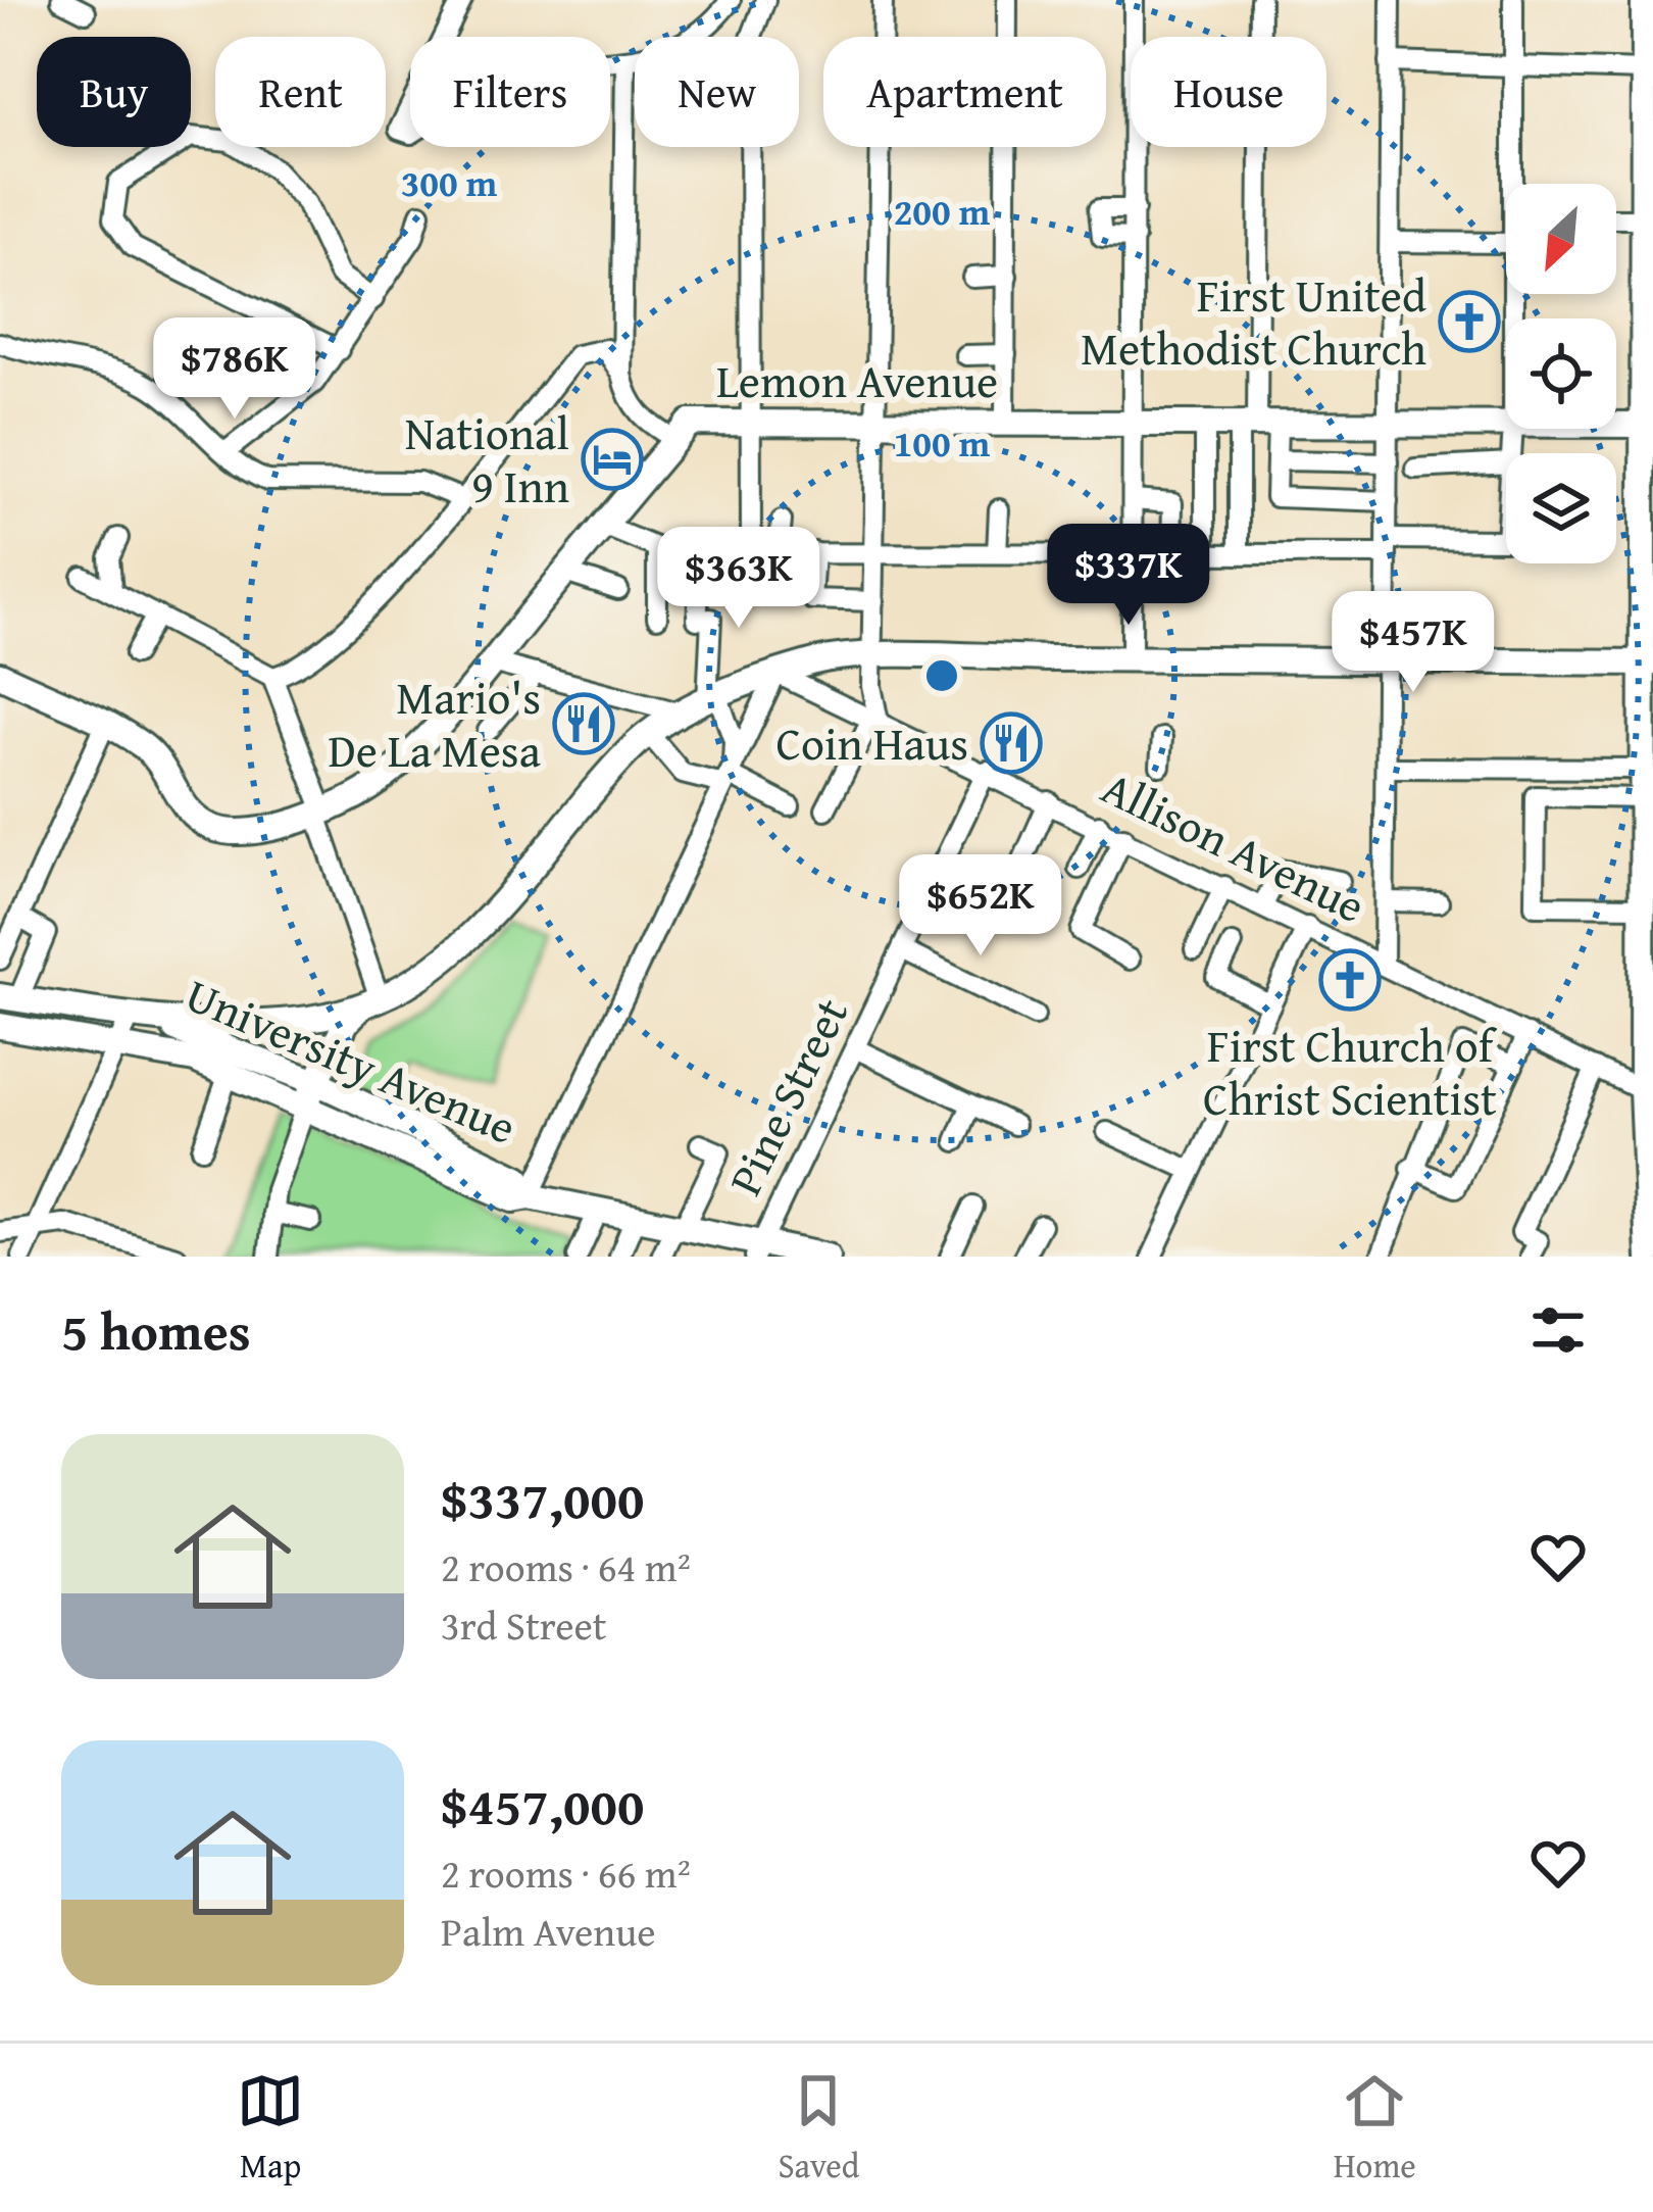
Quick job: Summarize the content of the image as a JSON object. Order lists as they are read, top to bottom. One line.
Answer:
{"streets":{"main road":["Lemon Avenue","University Avenue"],"street":["Allison Avenue","Pine Street"]},"crossings":[["Allison Avenue","Pine Street"],["University Avenue","Pine Street"]],"places":{"church":["First United Methodist Church","First Church of Christ Scientist"],"hotel":["National 9 Inn"],"restaurant":["Mario's De La Mesa","Coin Haus"]},"north":"bottom left","page":{"chip":["Buy","Rent","Filters","New","Apartment","House"],"price":["$786K","$337K","$363K","$457K","$652K"],"heading":"5 homes","list":[{"name":"$337,000","note":"2 rooms · 64 m² · 3rd Street"},{"name":"$457,000","note":"2 rooms · 66 m² · Palm Avenue"}],"tabs":["Map","Saved","Home"]},"rings":["300 m","200 m","100 m"]}
